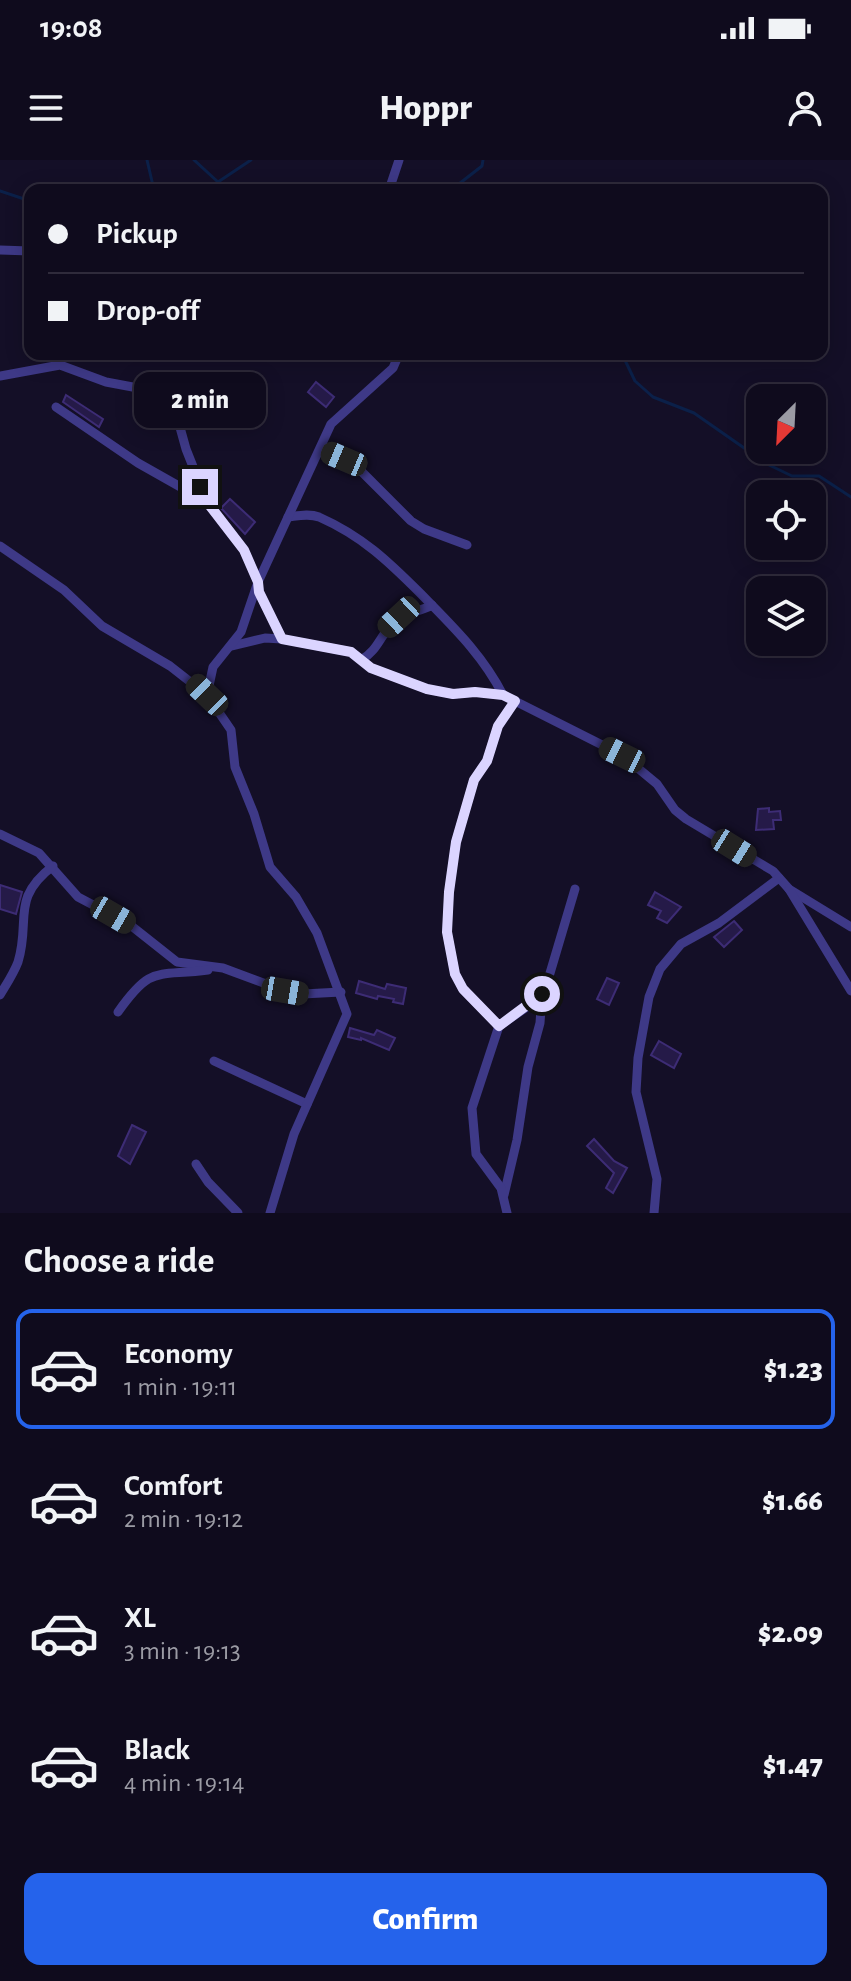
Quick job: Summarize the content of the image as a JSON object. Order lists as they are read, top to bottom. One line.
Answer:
{"north":"bottom left","page":{"status":"19:08","header":"Hoppr","banner":["Pickup","Drop-off"],"bubble":"2 min","heading":"Choose a ride","list":[{"name":"Economy","note":"1 min · 19:11","value":"$1.23"},{"name":"Comfort","note":"2 min · 19:12","value":"$1.66"},{"name":"XL","note":"3 min · 19:13","value":"$2.09"},{"name":"Black","note":"4 min · 19:14","value":"$1.47"}],"buttons":"Confirm"}}
